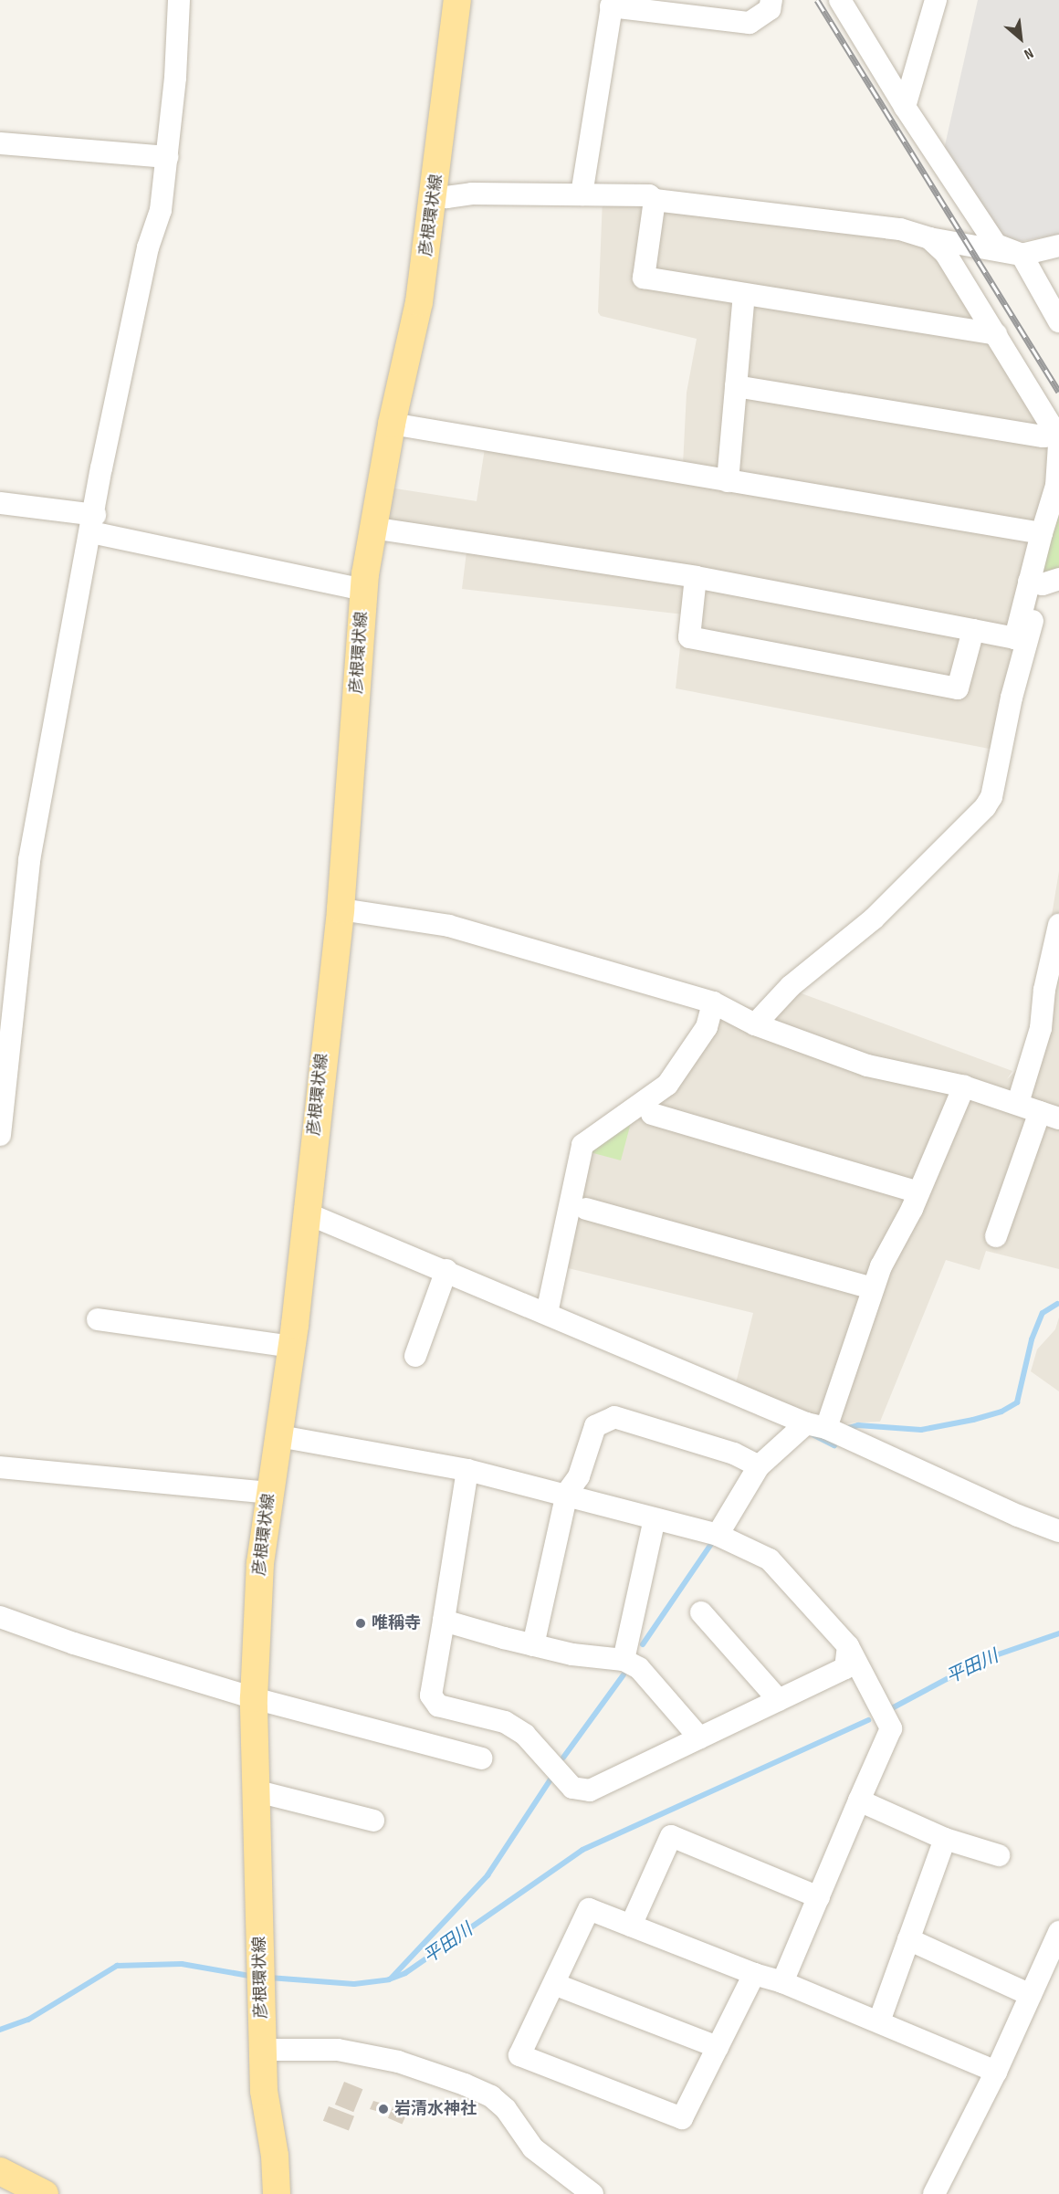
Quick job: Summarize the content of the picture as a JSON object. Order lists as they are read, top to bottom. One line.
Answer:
{"streets":{"main road":["彦根環状線"]},"water":["平田川"],"places":["唯稱寺","岩清水神社"],"north":"bottom right"}
